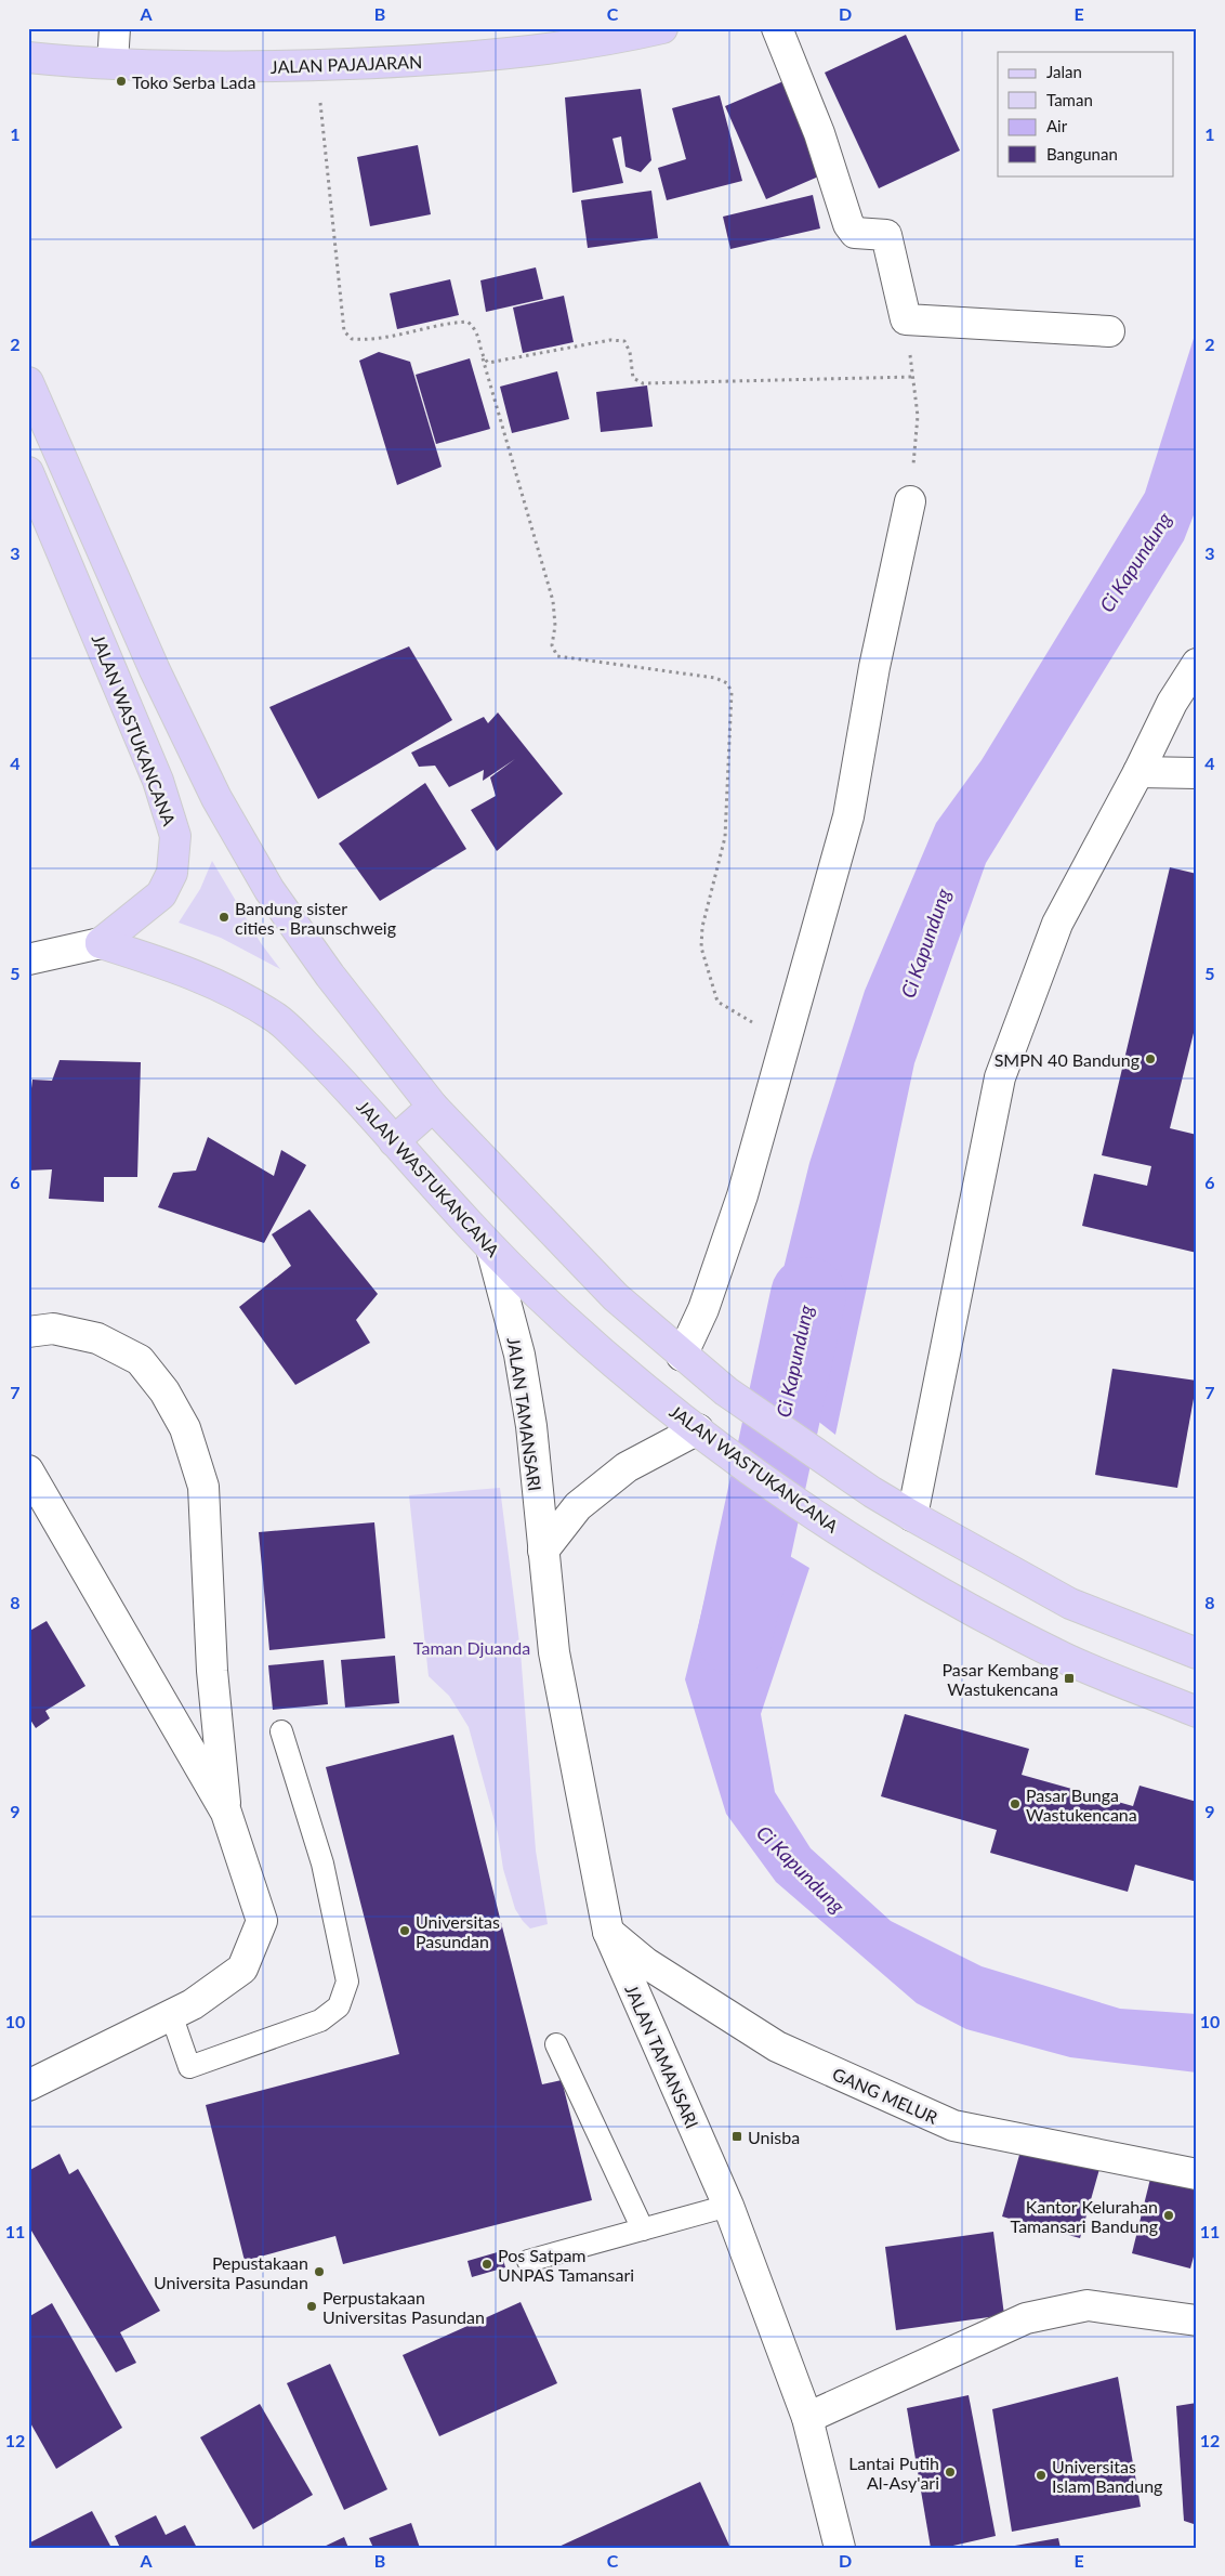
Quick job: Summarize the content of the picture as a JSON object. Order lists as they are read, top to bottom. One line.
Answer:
{"streets":{"main road":["JALAN PAJAJARAN","JALAN WASTUKANCANA"],"street":["JALAN TAMANSARI","GANG MELUR"]},"crossings":[["JALAN WASTUKANCANA","JALAN TAMANSARI"],["JALAN TAMANSARI","GANG MELUR"]],"water":["Ci Kapundung"],"parks":["Taman Djuanda"],"places":{"other":["Toko Serba Lada","Bandung sister cities - Braunschweig","SMPN 40 Bandung","Pasar Bunga Wastukencana","Universitas Pasundan","Kantor Kelurahan Tamansari Bandung","Pos Satpam UNPAS Tamansari","Pepustakaan Universita Pasundan","Perpustakaan Universitas Pasundan","Lantai Putih Al-Asy'ari","Universitas Islam Bandung"],"transit":["Pasar Kembang Wastukencana","Unisba"]},"legend":["Jalan","Taman","Air","Bangunan"],"grid":{"columns":["A","B","C","D","E"],"rows":["1","2","3","4","5","6","7","8","9","10","11","12"]}}
